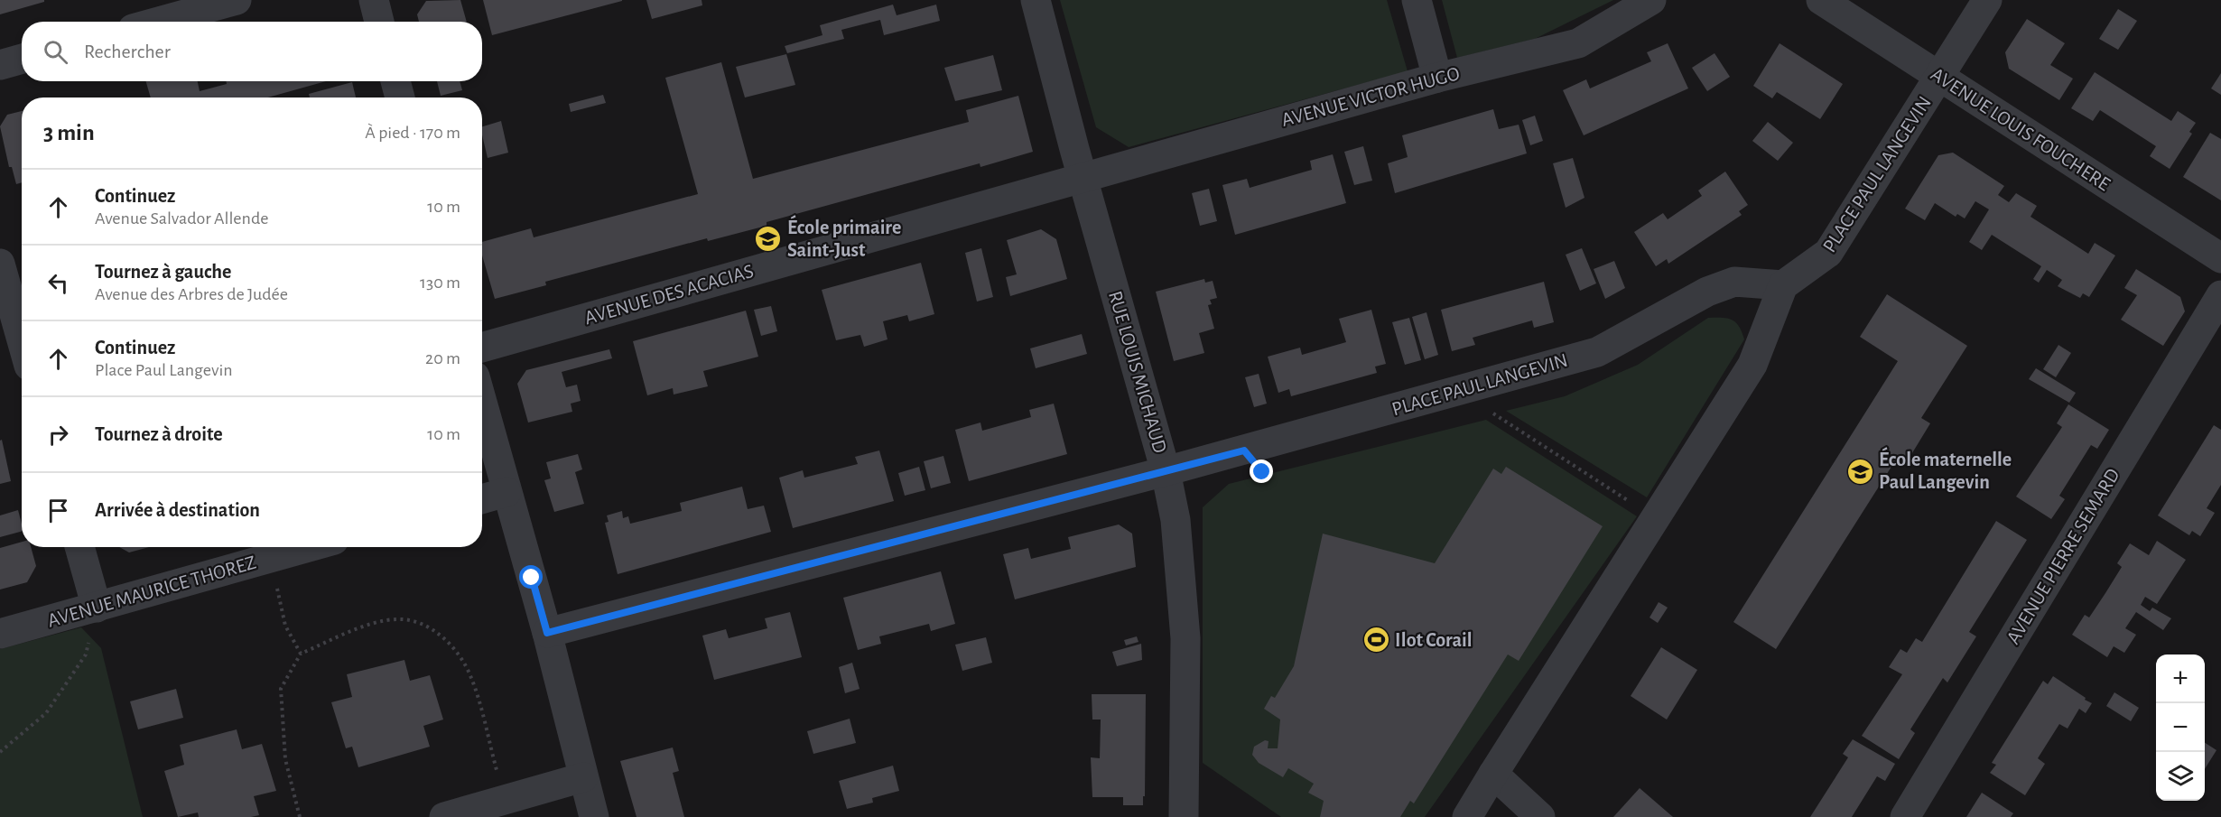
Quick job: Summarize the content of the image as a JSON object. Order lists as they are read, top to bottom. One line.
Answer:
{"streets":{"street":["AVENUE VICTOR HUGO","AVENUE LOUIS FOUCHERE","PLACE PAUL LANGEVIN","AVENUE DES ACACIAS","RUE LOUIS MICHAUD","AVENUE PIERRE SEMARD","AVENUE MAURICE THOREZ"]},"crossings":[["AVENUE VICTOR HUGO","AVENUE DES ACACIAS"],["AVENUE VICTOR HUGO","RUE LOUIS MICHAUD"],["AVENUE LOUIS FOUCHERE","PLACE PAUL LANGEVIN"],["PLACE PAUL LANGEVIN","RUE LOUIS MICHAUD"],["AVENUE DES ACACIAS","RUE LOUIS MICHAUD"]],"places":{"school or university":["École primaire Saint-Just","École maternelle Paul Langevin"],"sports":["Ilot Corail"]},"page":{"search":"Rechercher","heading":["3 min","À pied · 170 m"],"list":[["Continuez","Avenue Salvador Allende","10 m"],["Tournez à gauche","Avenue des Arbres de Judée","130 m"],["Continuez","Place Paul Langevin","20 m"],["Tournez à droite","10 m"],"Arrivée à destination"],"map_buttons":["+","−"]}}
